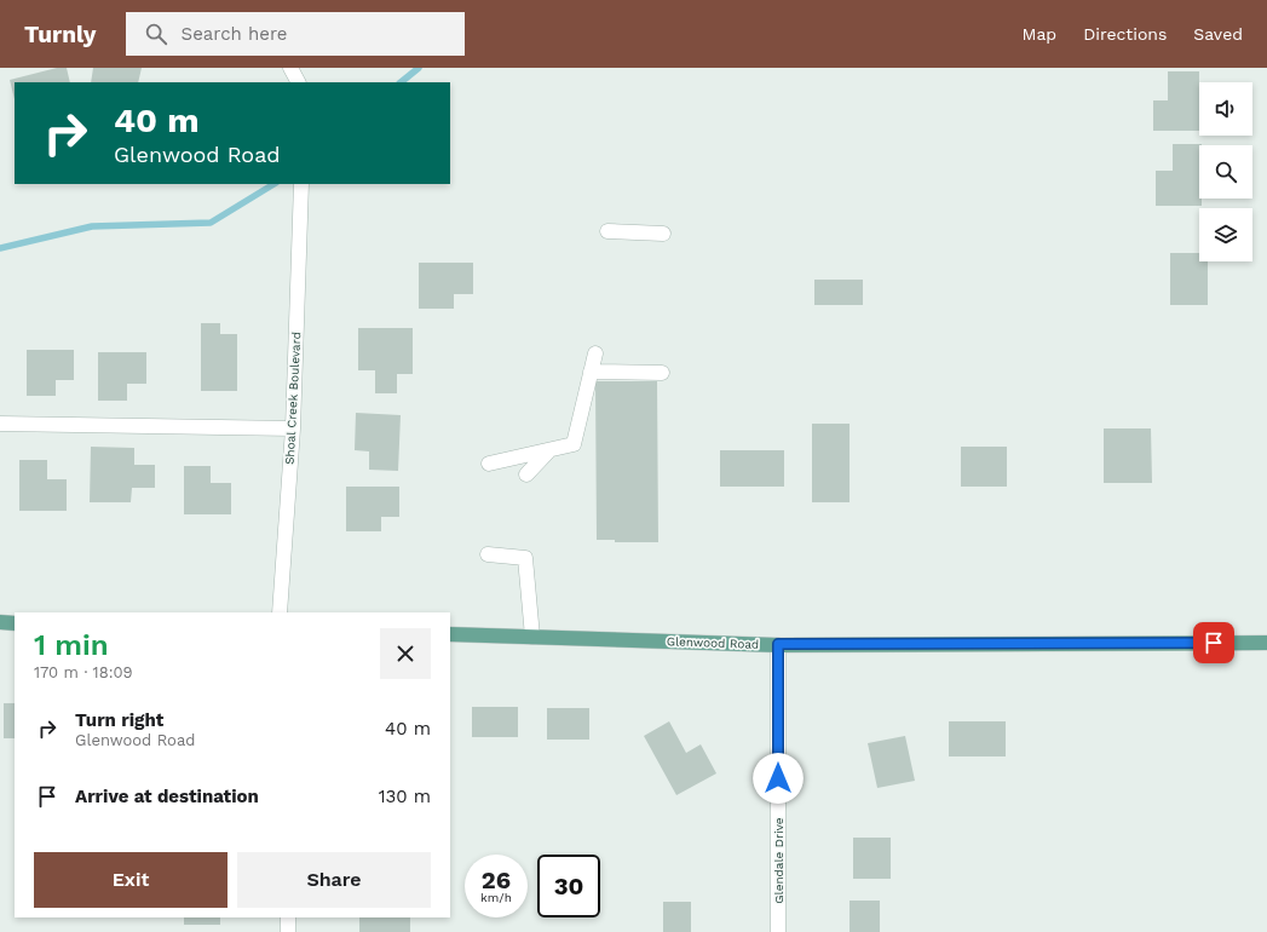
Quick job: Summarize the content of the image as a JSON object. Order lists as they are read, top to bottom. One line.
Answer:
{"streets":{"main road":["Glenwood Road"],"street":["Shoal Creek Boulevard","Glendale Drive"]},"crossings":[["Glenwood Road","Glendale Drive"]],"page":{"header":"Turnly","search":"Search here","nav":["Map","Directions","Saved"],"turn":["40 m","Glenwood Road"],"heading":["1 min","170 m · 18:09"],"list":[{"name":"Turn right","note":"Glenwood Road","value":"40 m"},{"name":"Arrive at destination","value":"130 m"}],"buttons":["Exit","Share"],"speed":"26 km/h","limit":"30"}}
